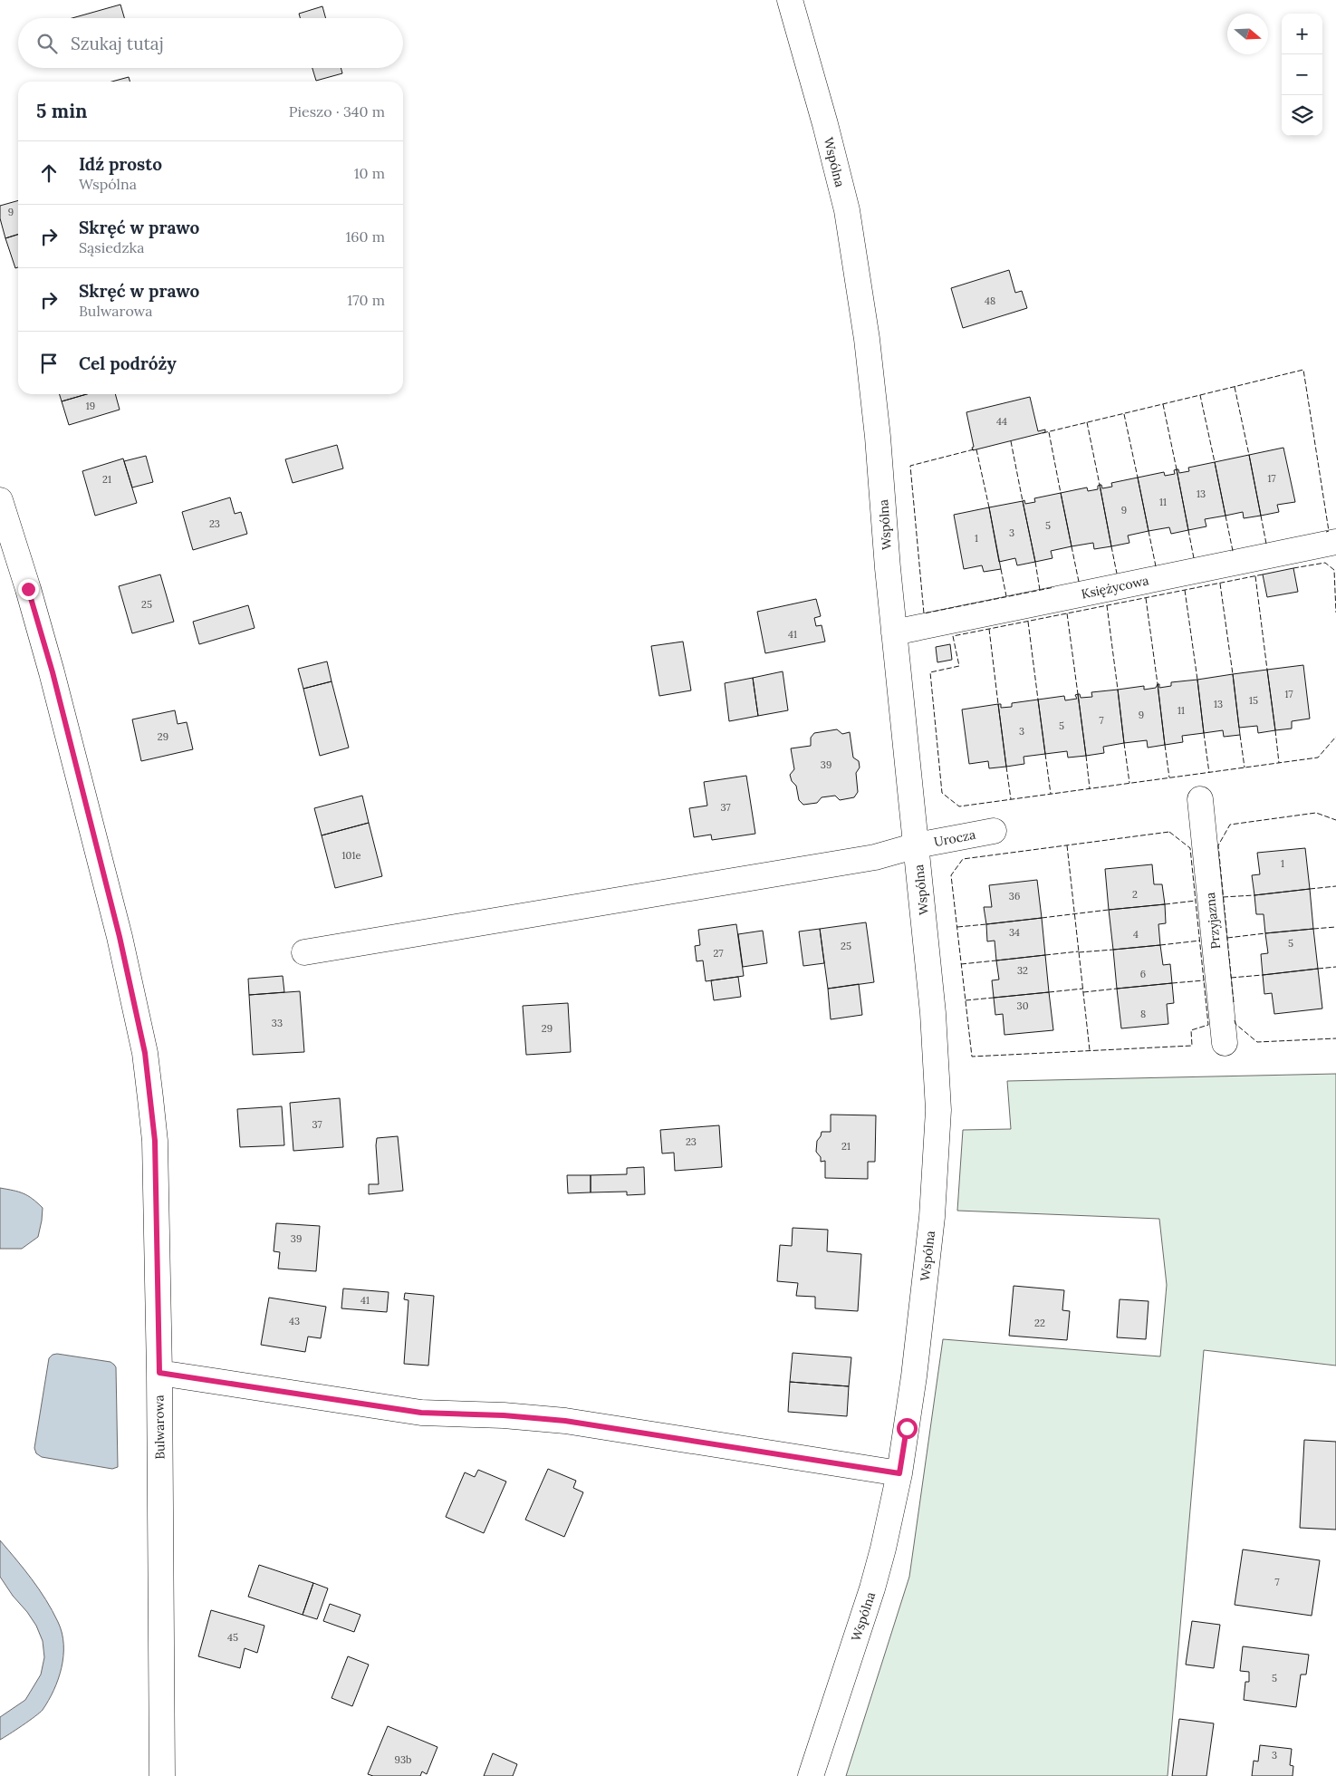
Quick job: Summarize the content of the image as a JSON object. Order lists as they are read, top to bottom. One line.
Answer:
{"streets":{"street":["Wspólna","Księżycowa","Urocza","Przyjazna","Bulwarowa"]},"crossings":[["Wspólna","Księżycowa"],["Wspólna","Urocza"]],"house_numbers":["9","48","19","44","17","21","13","11","9","23","5","3","1","25","41","17","15","13","11","9","7","5","3","29","39","37","101e","1","2","36","34","4","5","25","27","32","6","30","8","33","29","37","23","21","39","41","43","22","7","45","5","3","93b"],"north":"right","page":{"map_buttons":["+","−"],"search":"Szukaj tutaj","heading":["5 min","Pieszo · 340 m"],"list":[["Idź prosto","Wspólna","10 m"],["Skręć w prawo","Sąsiedzka","160 m"],["Skręć w prawo","Bulwarowa","170 m"],"Cel podróży"]}}
